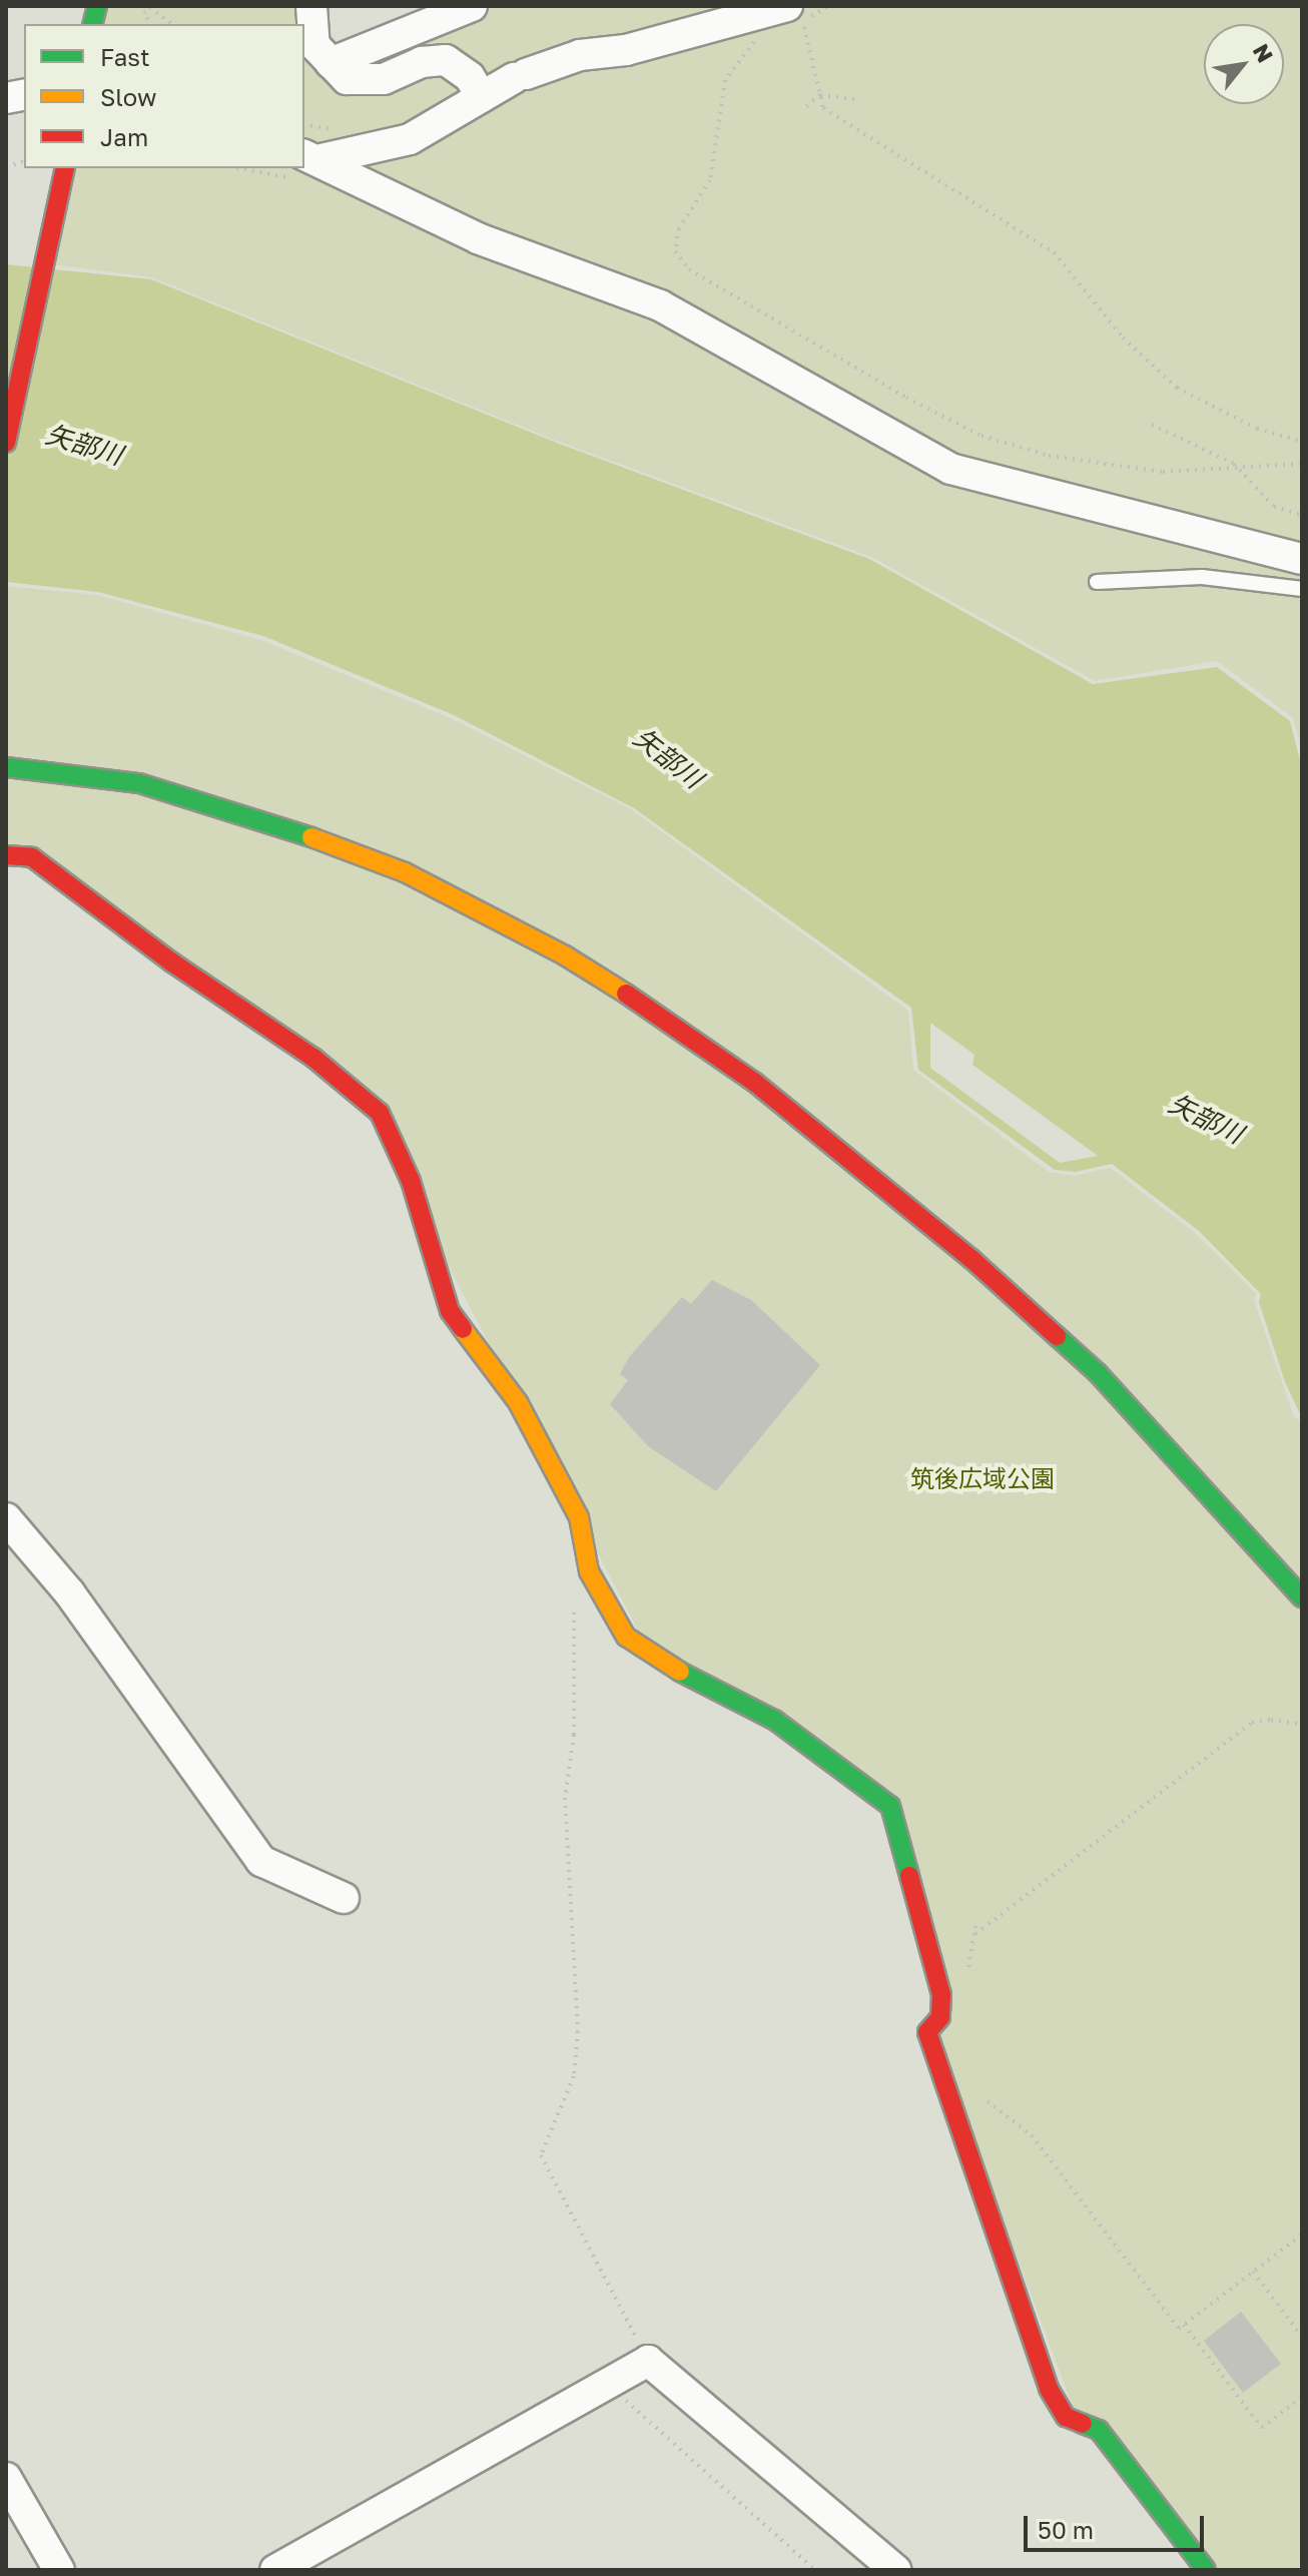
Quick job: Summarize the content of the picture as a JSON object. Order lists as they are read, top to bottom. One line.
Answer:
{"water":["矢部川"],"parks":["筑後広域公園"],"legend":["Fast","Slow","Jam"],"scale_bar":"50 m","north":"top right"}
